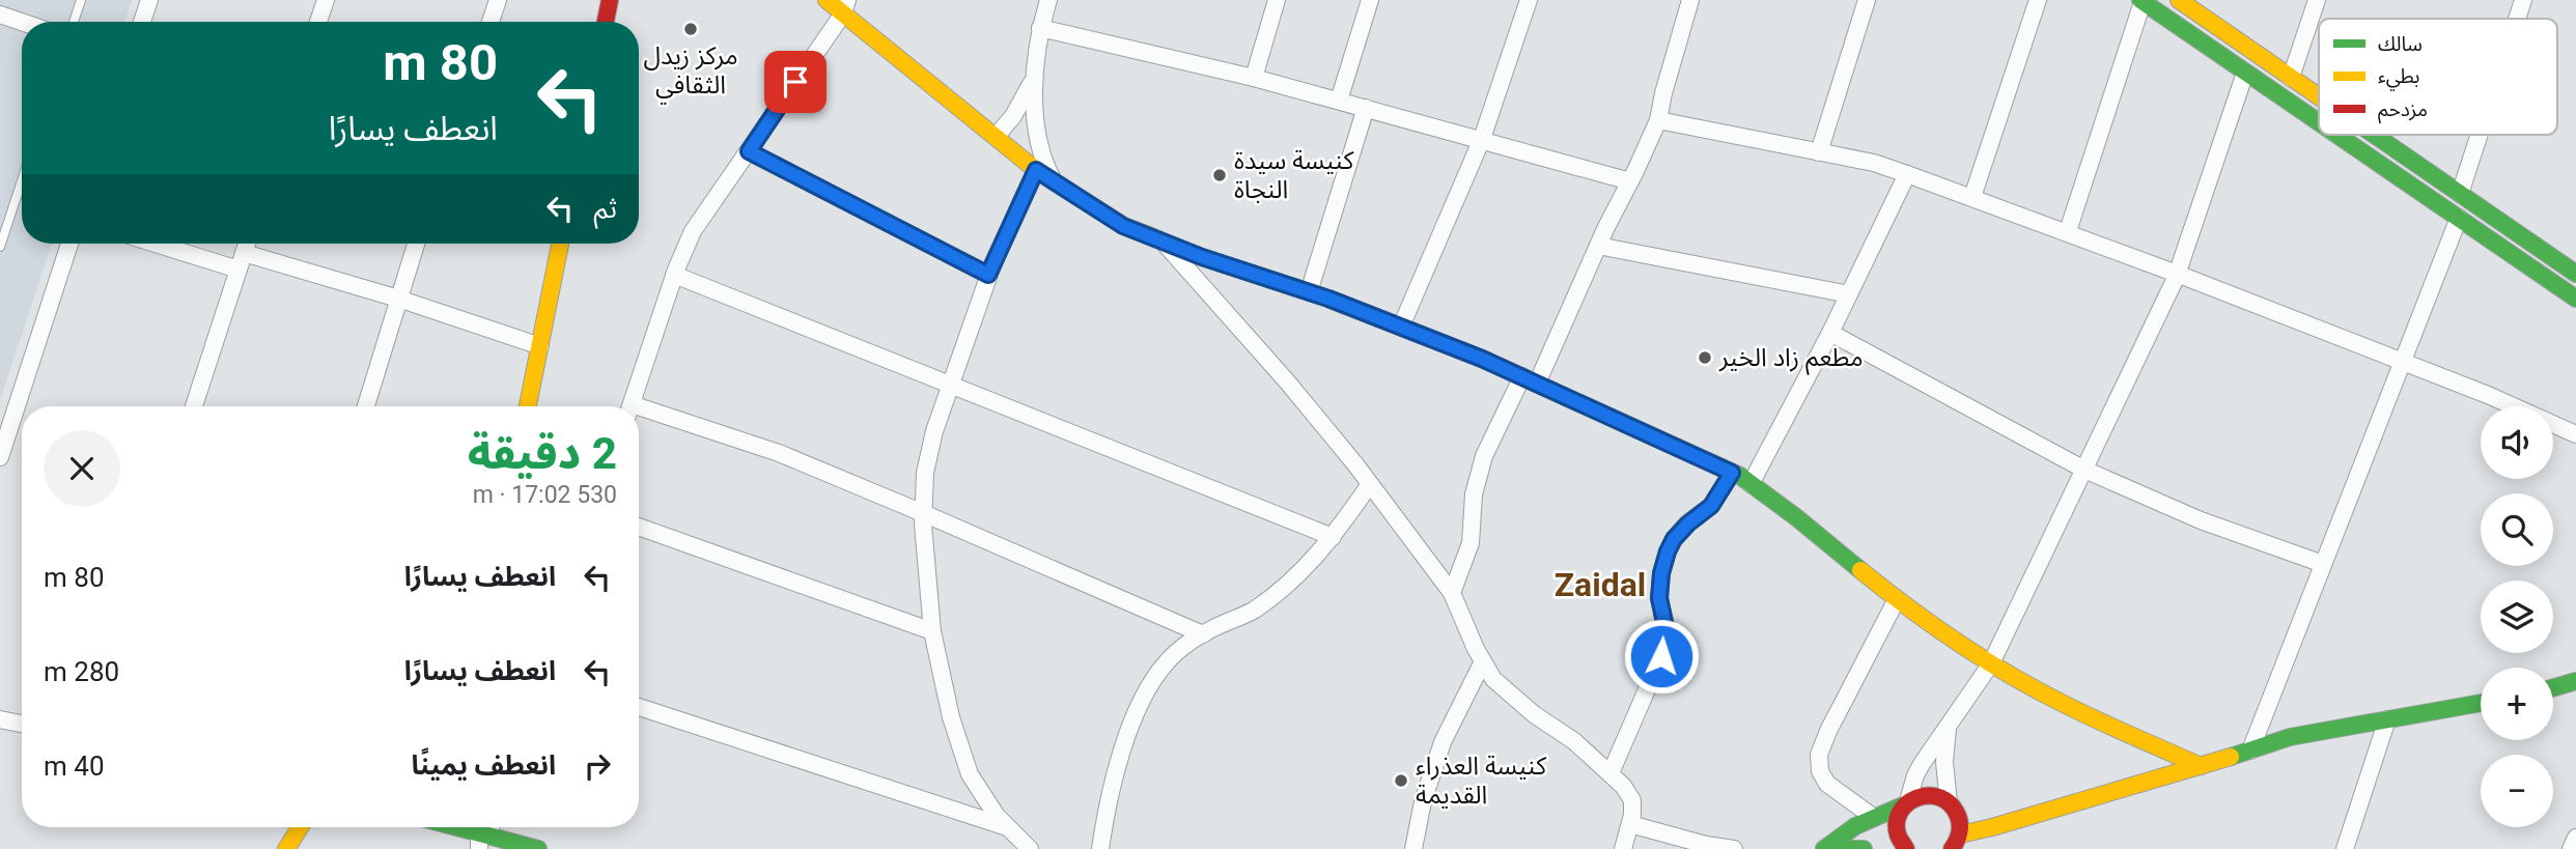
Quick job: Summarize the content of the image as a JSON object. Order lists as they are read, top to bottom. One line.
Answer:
{"districts":["Zaidal"],"places":["مركز زيدل الثقافي","كنيسة سيدة النجاة","مطعم زاد الخير","كنيسة العذراء القديمة"],"legend":["سالك","بطيء","مزدحم"],"page":{"turn":["80 m","انعطف يسارًا"],"then":"ثم","map_buttons":["+","−"],"heading":["2 دقيقة","530 m · 17:02"],"list":[{"name":"انعطف يسارًا","value":"80 m"},{"name":"انعطف يسارًا","value":"280 m"},{"name":"انعطف يمينًا","value":"40 m"}]}}
